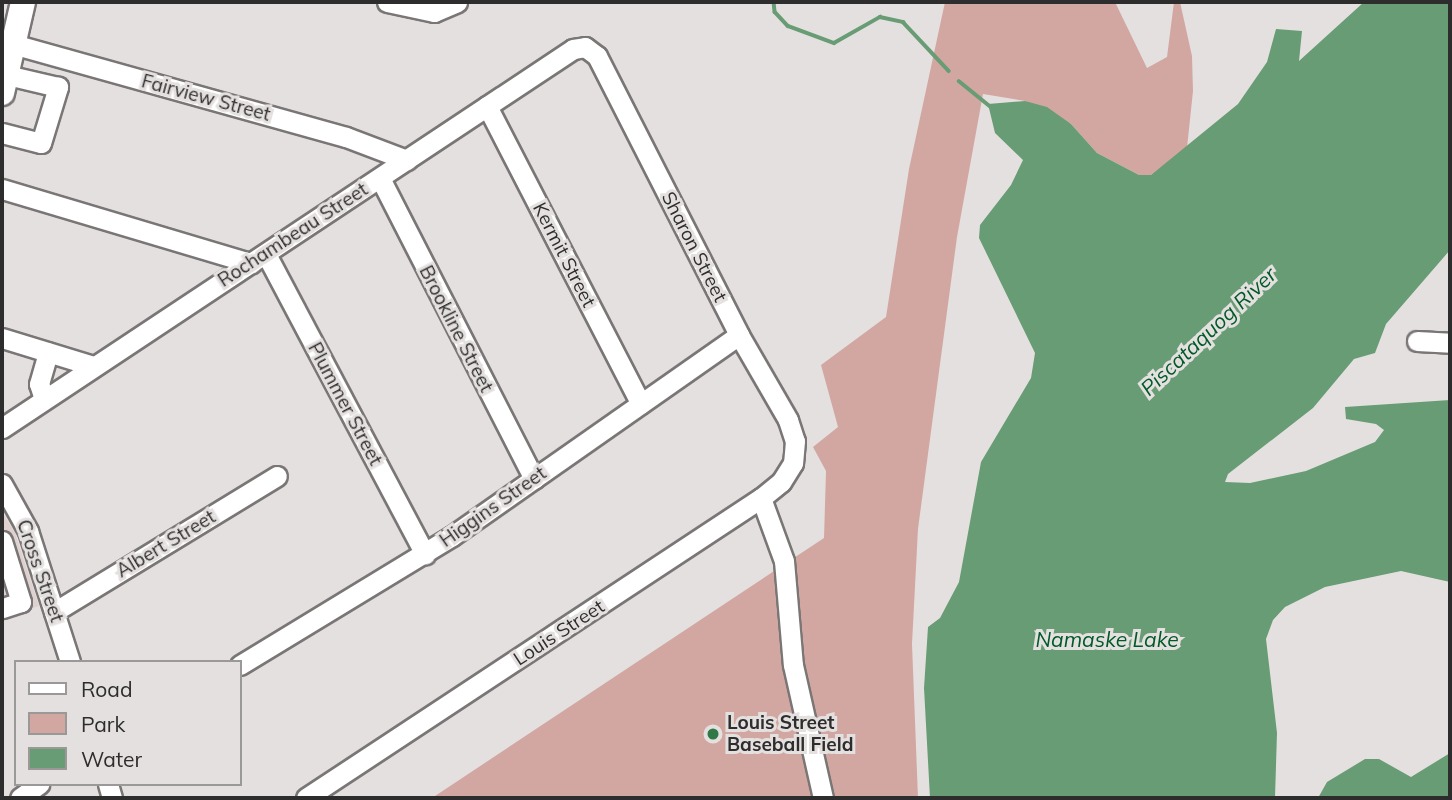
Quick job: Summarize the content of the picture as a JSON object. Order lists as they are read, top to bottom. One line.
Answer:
{"streets":{"street":["Fairview Street","Rochambeau Street","Sharon Street","Kermit Street","Brookline Street","Plummer Street","Higgins Street","Albert Street","Cross Street","Louis Street"]},"crossings":[["Fairview Street","Rochambeau Street"],["Rochambeau Street","Sharon Street"],["Rochambeau Street","Kermit Street"],["Rochambeau Street","Brookline Street"],["Rochambeau Street","Plummer Street"],["Sharon Street","Higgins Street"],["Sharon Street","Louis Street"],["Kermit Street","Higgins Street"],["Brookline Street","Higgins Street"],["Plummer Street","Higgins Street"],["Albert Street","Cross Street"]],"water":["Piscataquog River","Namaske Lake"],"places":["Louis Street Baseball Field"],"legend":["Road","Park","Water"]}
